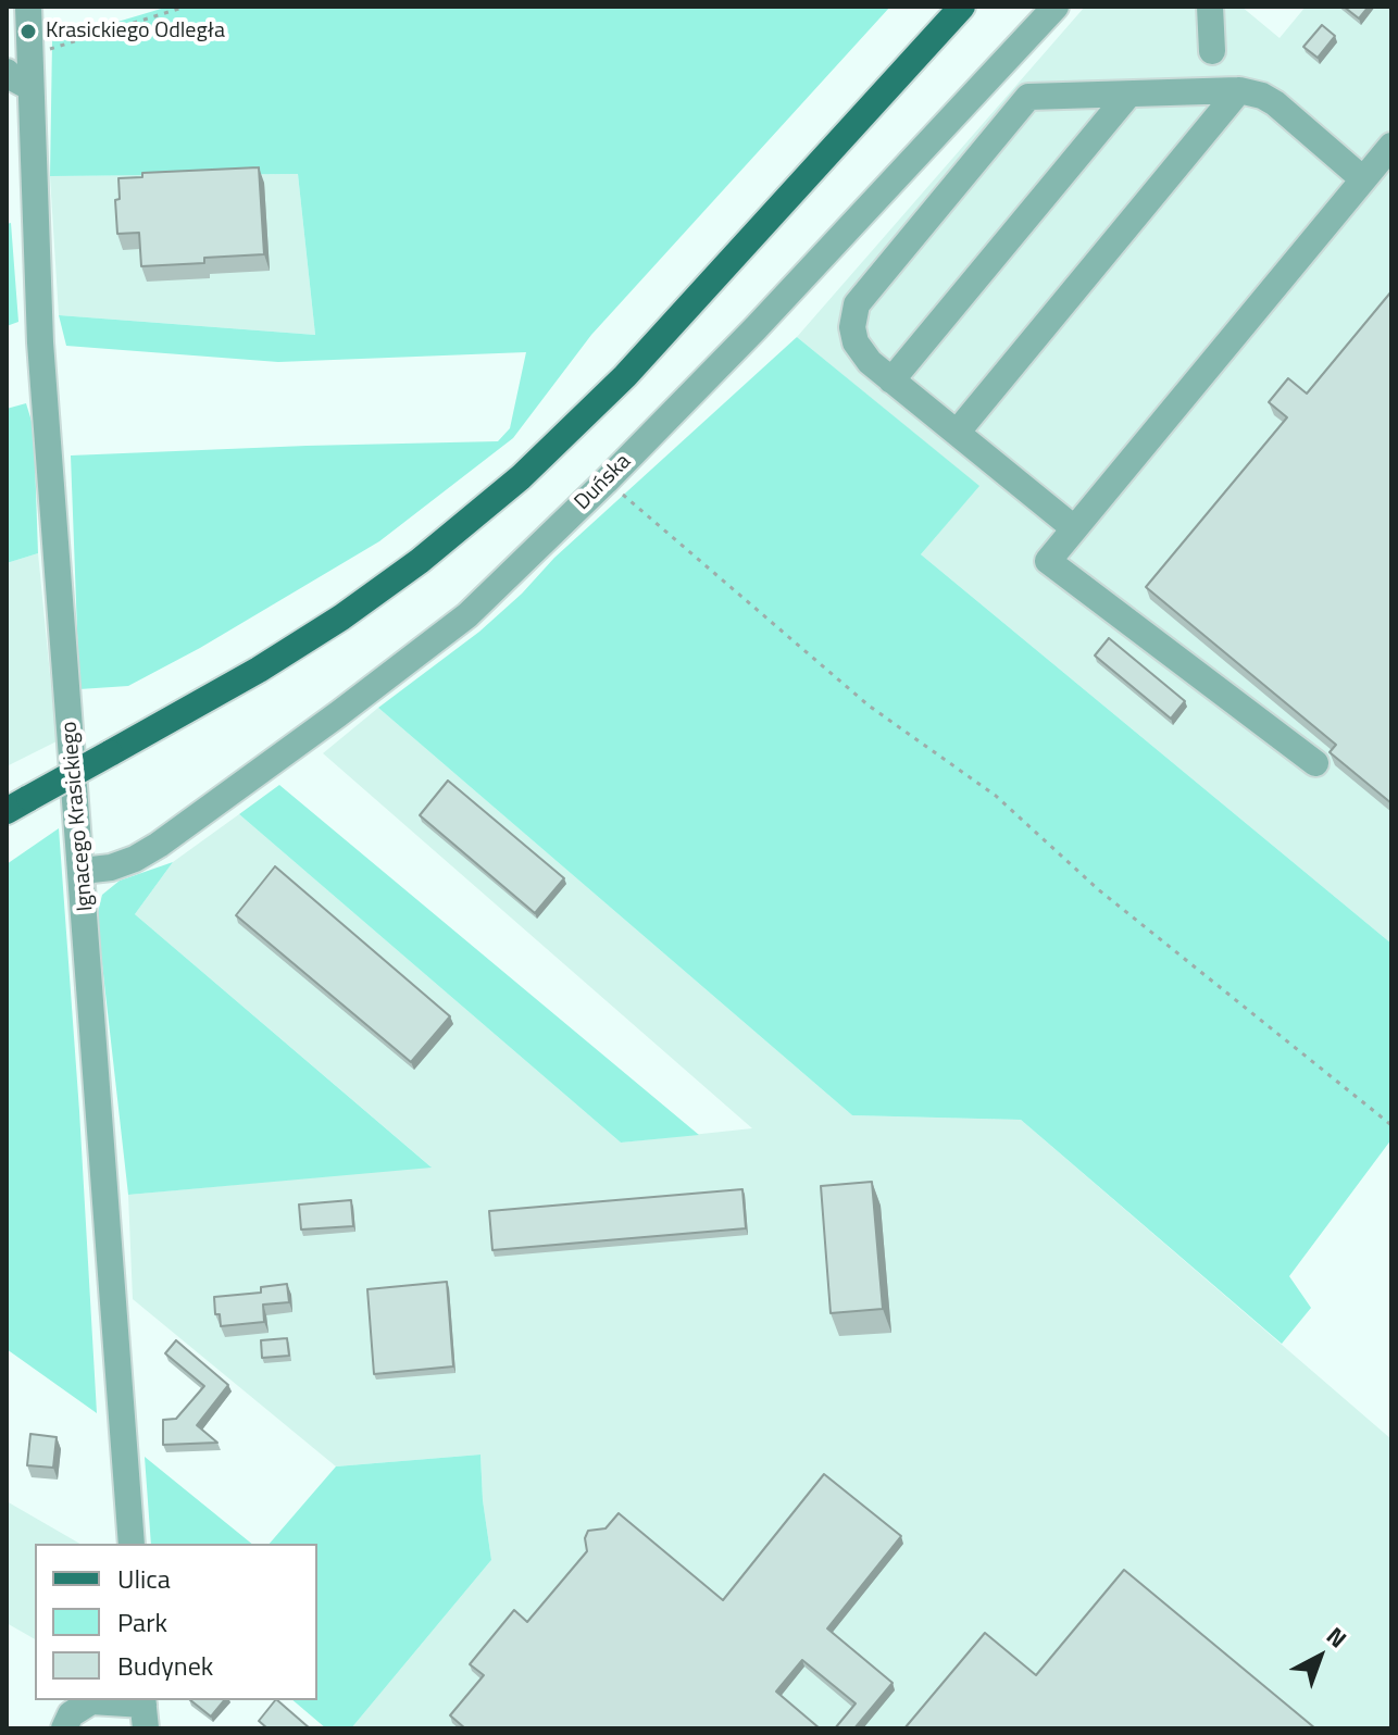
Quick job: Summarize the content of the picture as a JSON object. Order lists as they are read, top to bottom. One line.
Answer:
{"streets":{"street":["Duńska","Ignacego Krasickiego"]},"crossings":[["Duńska","Ignacego Krasickiego"]],"places":["Krasickiego Odległa"],"legend":["Ulica","Park","Budynek"],"north":"top right"}
